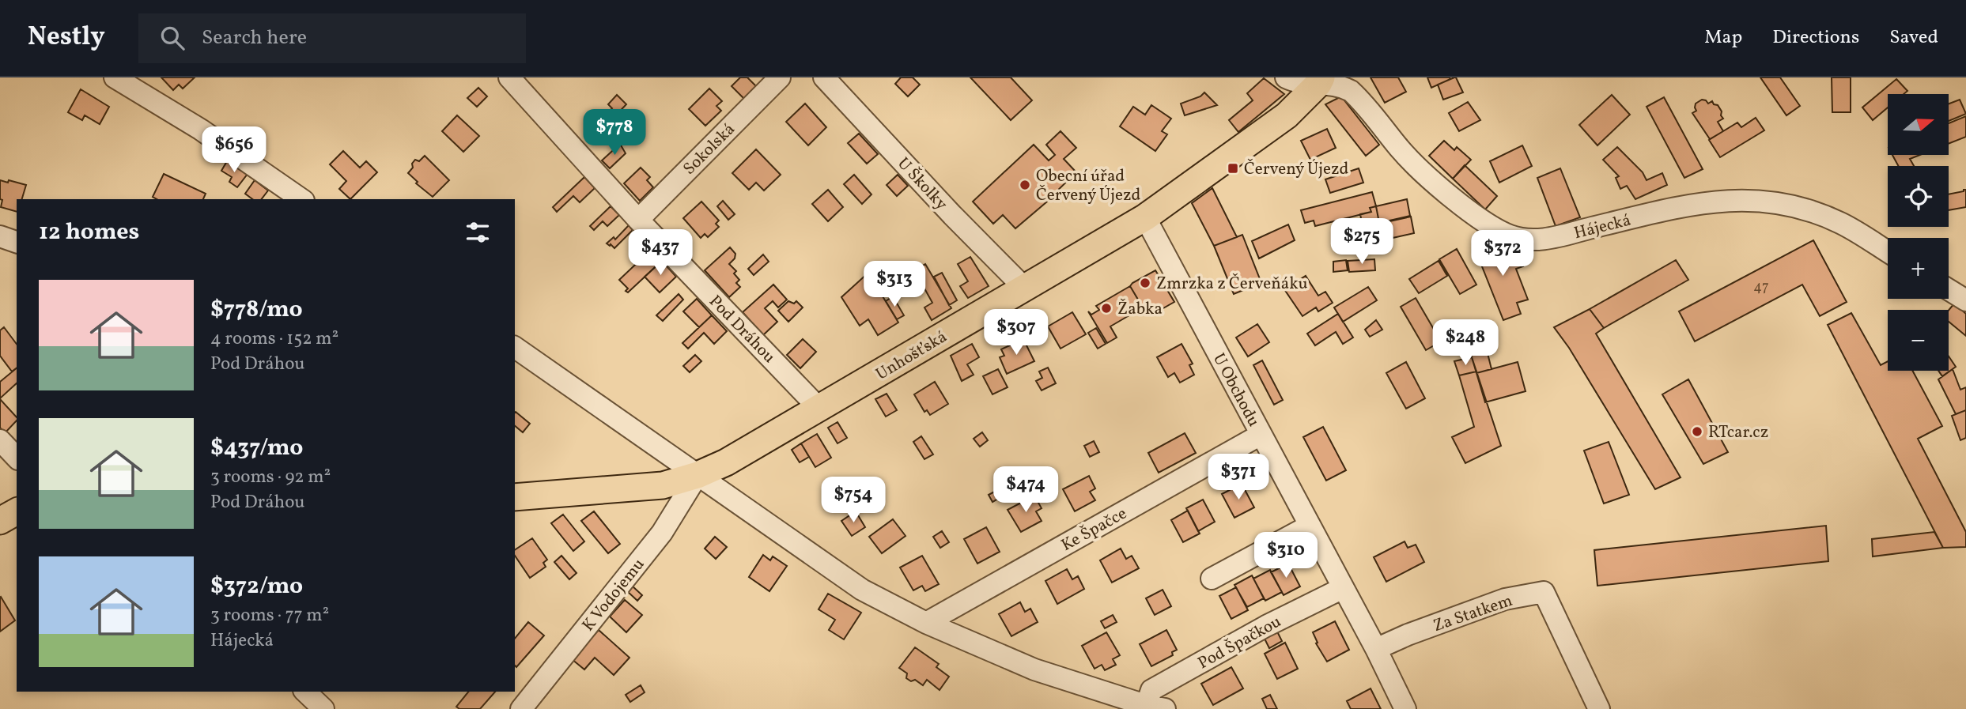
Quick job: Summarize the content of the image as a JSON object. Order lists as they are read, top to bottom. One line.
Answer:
{"streets":{"main road":["Unhošťská"],"street":["Sokolská","U Školky","Hájecká","Pod Dráhou","U Obchodu","Ke Špačce","K Vodojemu","Za Statkem","Pod Špačkou"]},"crossings":[["Sokolská","Pod Dráhou"],["U Školky","Unhošťská"],["Hájecká","Unhošťská"],["Pod Dráhou","Unhošťská"],["Unhošťská","U Obchodu"],["Unhošťská","K Vodojemu"],["U Obchodu","Ke Špačce"],["U Obchodu","Za Statkem"],["U Obchodu","Pod Špačkou"]],"places":{"transit":["Červený Újezd"],"other":["Obecní úřad Červený Újezd","Zmrzka z Červeňáku","Žabka","RTcar.cz"]},"house_numbers":["47"],"north":"right","page":{"header":"Nestly","search":"Search here","nav":["Map","Directions","Saved"],"map_buttons":["+","−"],"price":["$778","$656","$275","$437","$372","$313","$307","$248","$371","$474","$754","$310"],"heading":"12 homes","list":[{"name":"$778/mo","note":"4 rooms · 152 m² · Pod Dráhou"},{"name":"$437/mo","note":"3 rooms · 92 m² · Pod Dráhou"},{"name":"$372/mo","note":"3 rooms · 77 m² · Hájecká"}]}}
